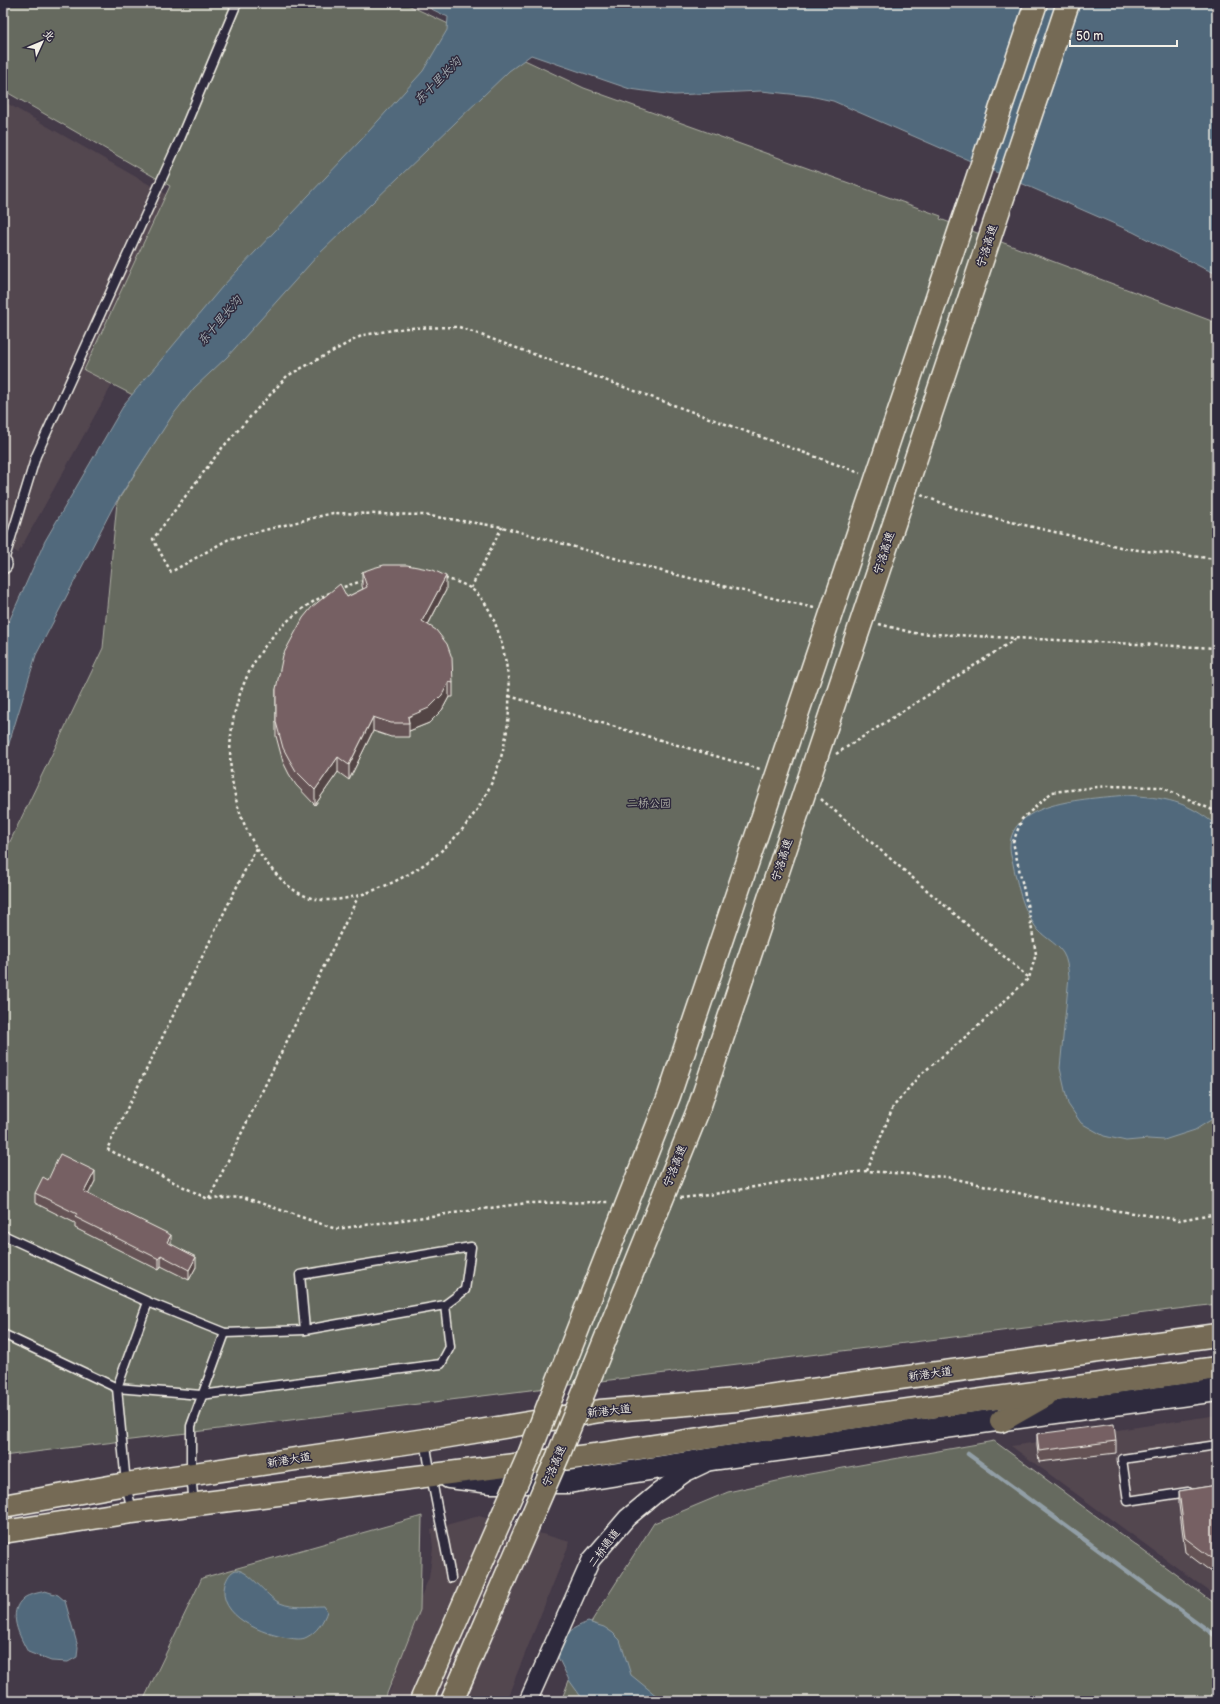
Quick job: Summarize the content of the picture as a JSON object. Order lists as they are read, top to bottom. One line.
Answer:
{"streets":{"main road":["宁洛高速","新港大道"],"street":["二桥通道"]},"water":["东十里长沟"],"parks":["二桥公园"],"scale_bar":"50 m","north":"top right"}
